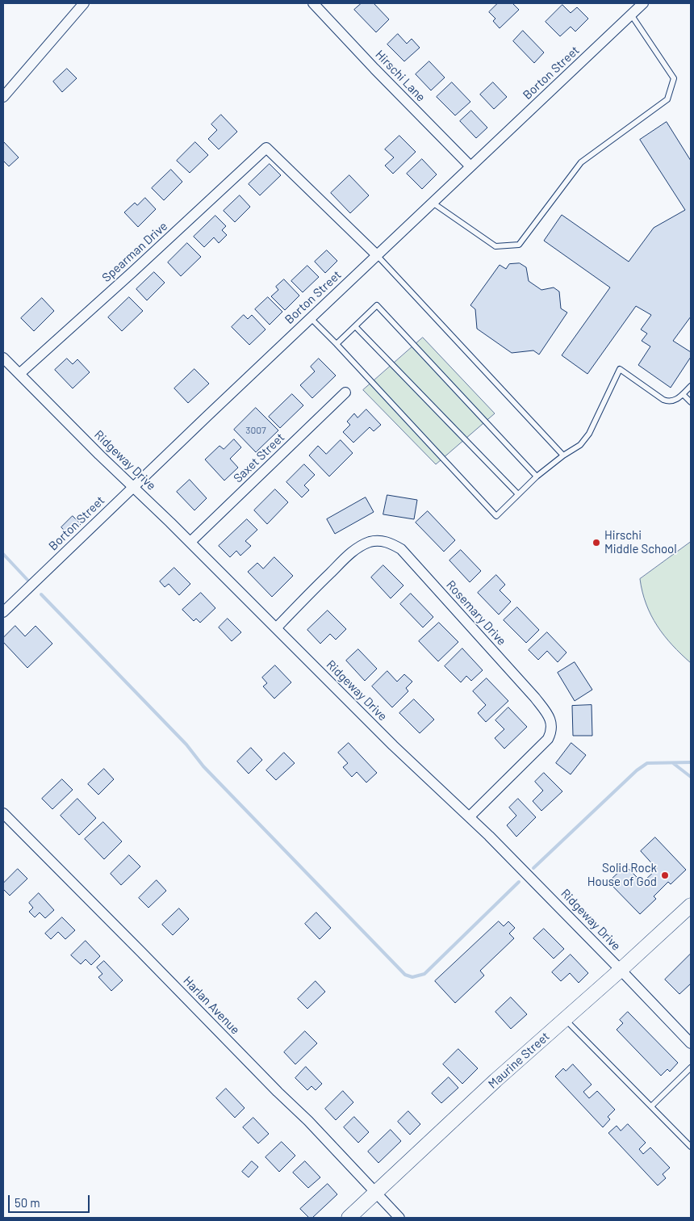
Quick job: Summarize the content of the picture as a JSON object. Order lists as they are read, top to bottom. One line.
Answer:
{"streets":{"street":["Borton Street","Hirschi Lane","Spearman Drive","Saxet Street","Ridgeway Drive","Rosemary Drive","Harlan Avenue","Maurine Street"]},"crossings":[["Borton Street","Hirschi Lane"],["Borton Street","Spearman Drive"],["Borton Street","Ridgeway Drive"],["Spearman Drive","Ridgeway Drive"],["Saxet Street","Ridgeway Drive"],["Ridgeway Drive","Rosemary Drive"],["Ridgeway Drive","Maurine Street"],["Harlan Avenue","Maurine Street"]],"places":["Hirschi Middle School","Solid Rock House of God"],"house_numbers":["3007"],"scale_bar":"50 m"}
